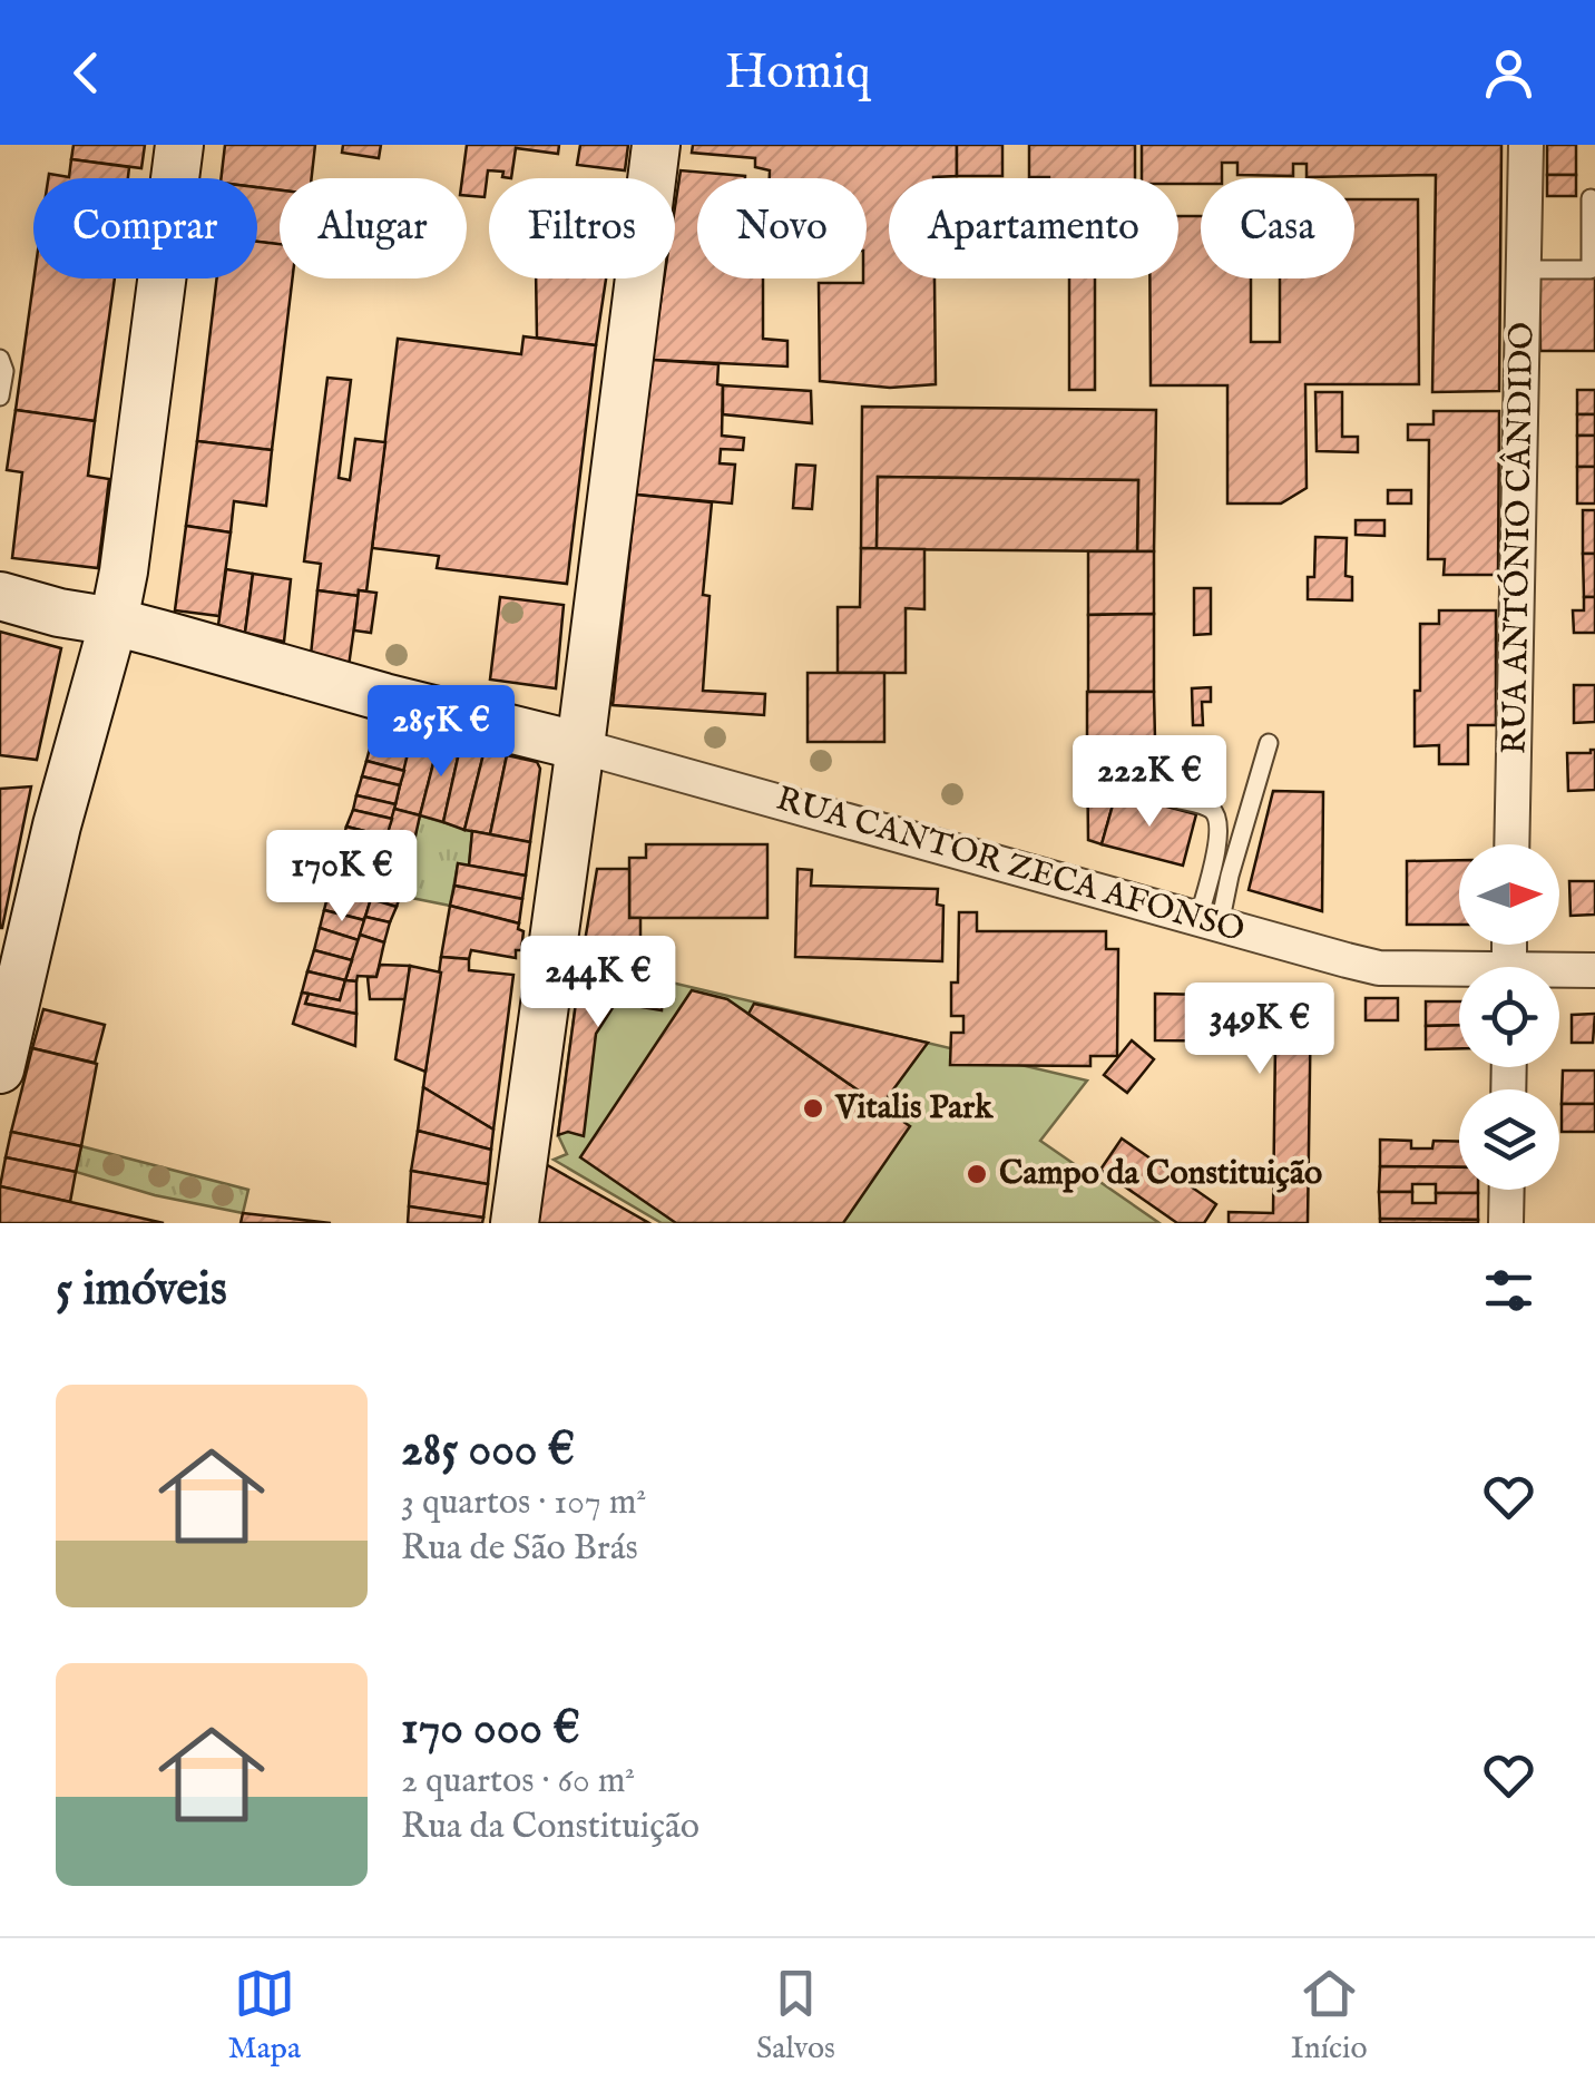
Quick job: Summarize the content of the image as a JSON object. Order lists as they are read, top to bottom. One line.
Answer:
{"streets":{"street":["RUA ANTÓNIO CÂNDIDO","RUA CANTOR ZECA AFONSO"]},"places":["Vitalis Park","Campo da Constituição"],"north":"right","page":{"header":"Homiq","chip":["Comprar","Alugar","Filtros","Novo","Apartamento","Casa"],"price":["285K €","222K €","170K €","244K €","349K €"],"heading":"5 imóveis","list":[{"name":"285 000 €","note":"3 quartos · 107 m² · Rua de São Brás"},{"name":"170 000 €","note":"2 quartos · 60 m² · Rua da Constituição"}],"tabs":["Mapa","Salvos","Início"]}}
